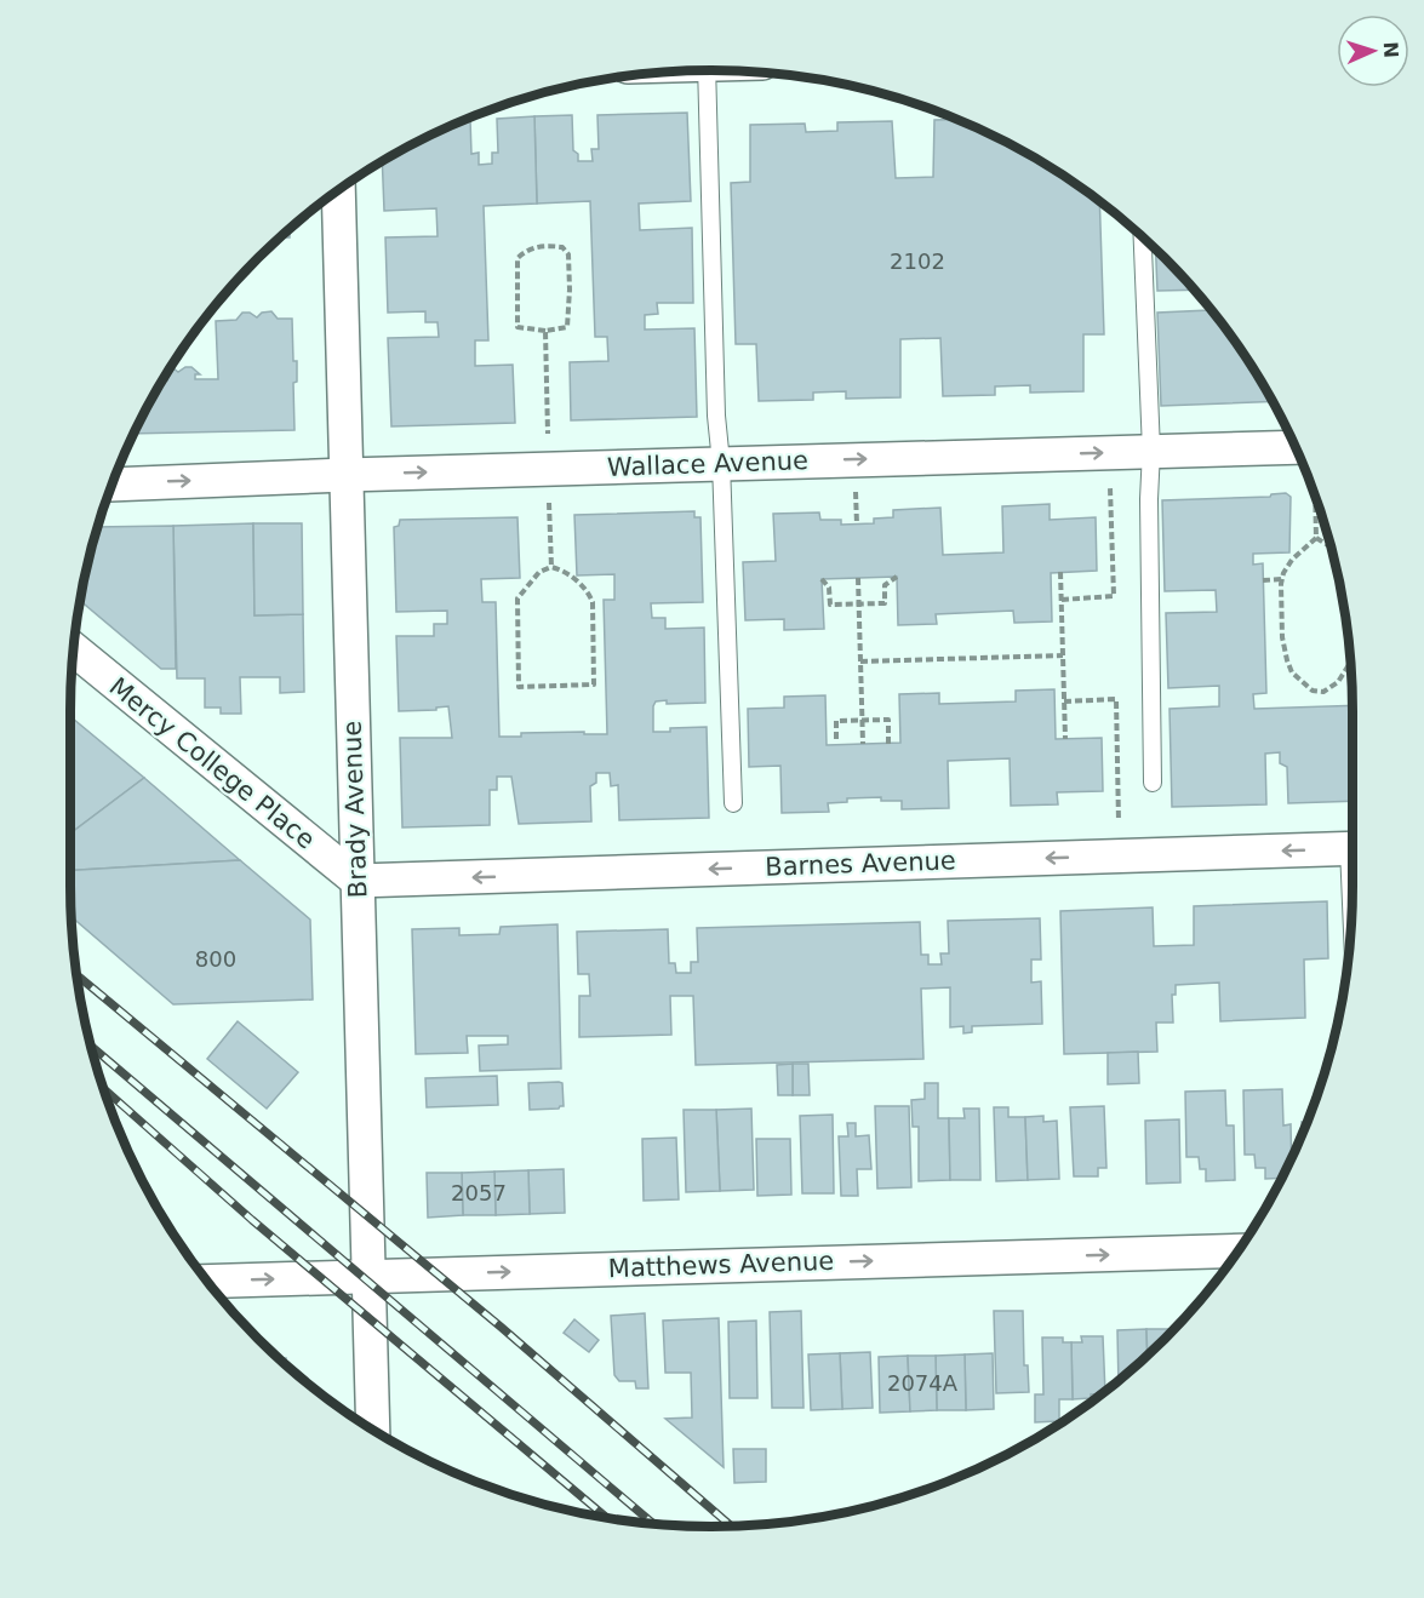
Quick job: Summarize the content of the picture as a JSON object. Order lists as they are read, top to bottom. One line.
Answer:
{"streets":{"street":["Wallace Avenue","Mercy College Place","Brady Avenue","Barnes Avenue","Matthews Avenue"]},"crossings":[["Wallace Avenue","Brady Avenue"],["Mercy College Place","Brady Avenue"],["Mercy College Place","Barnes Avenue"],["Brady Avenue","Barnes Avenue"],["Brady Avenue","Matthews Avenue"]],"one_way":["Wallace Avenue","Barnes Avenue","Matthews Avenue"],"house_numbers":["2102","800","2057","2074A"],"north":"right"}
